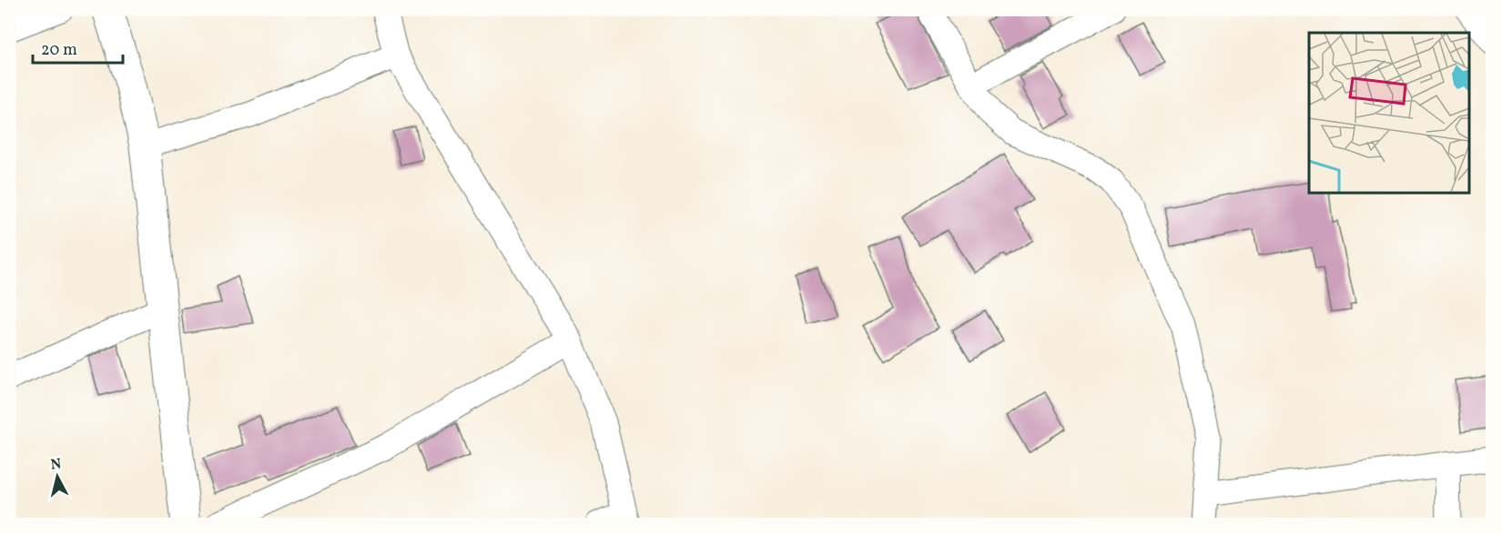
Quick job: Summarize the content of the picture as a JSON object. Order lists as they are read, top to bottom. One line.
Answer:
{"scale_bar":"20 m","north":"top"}
